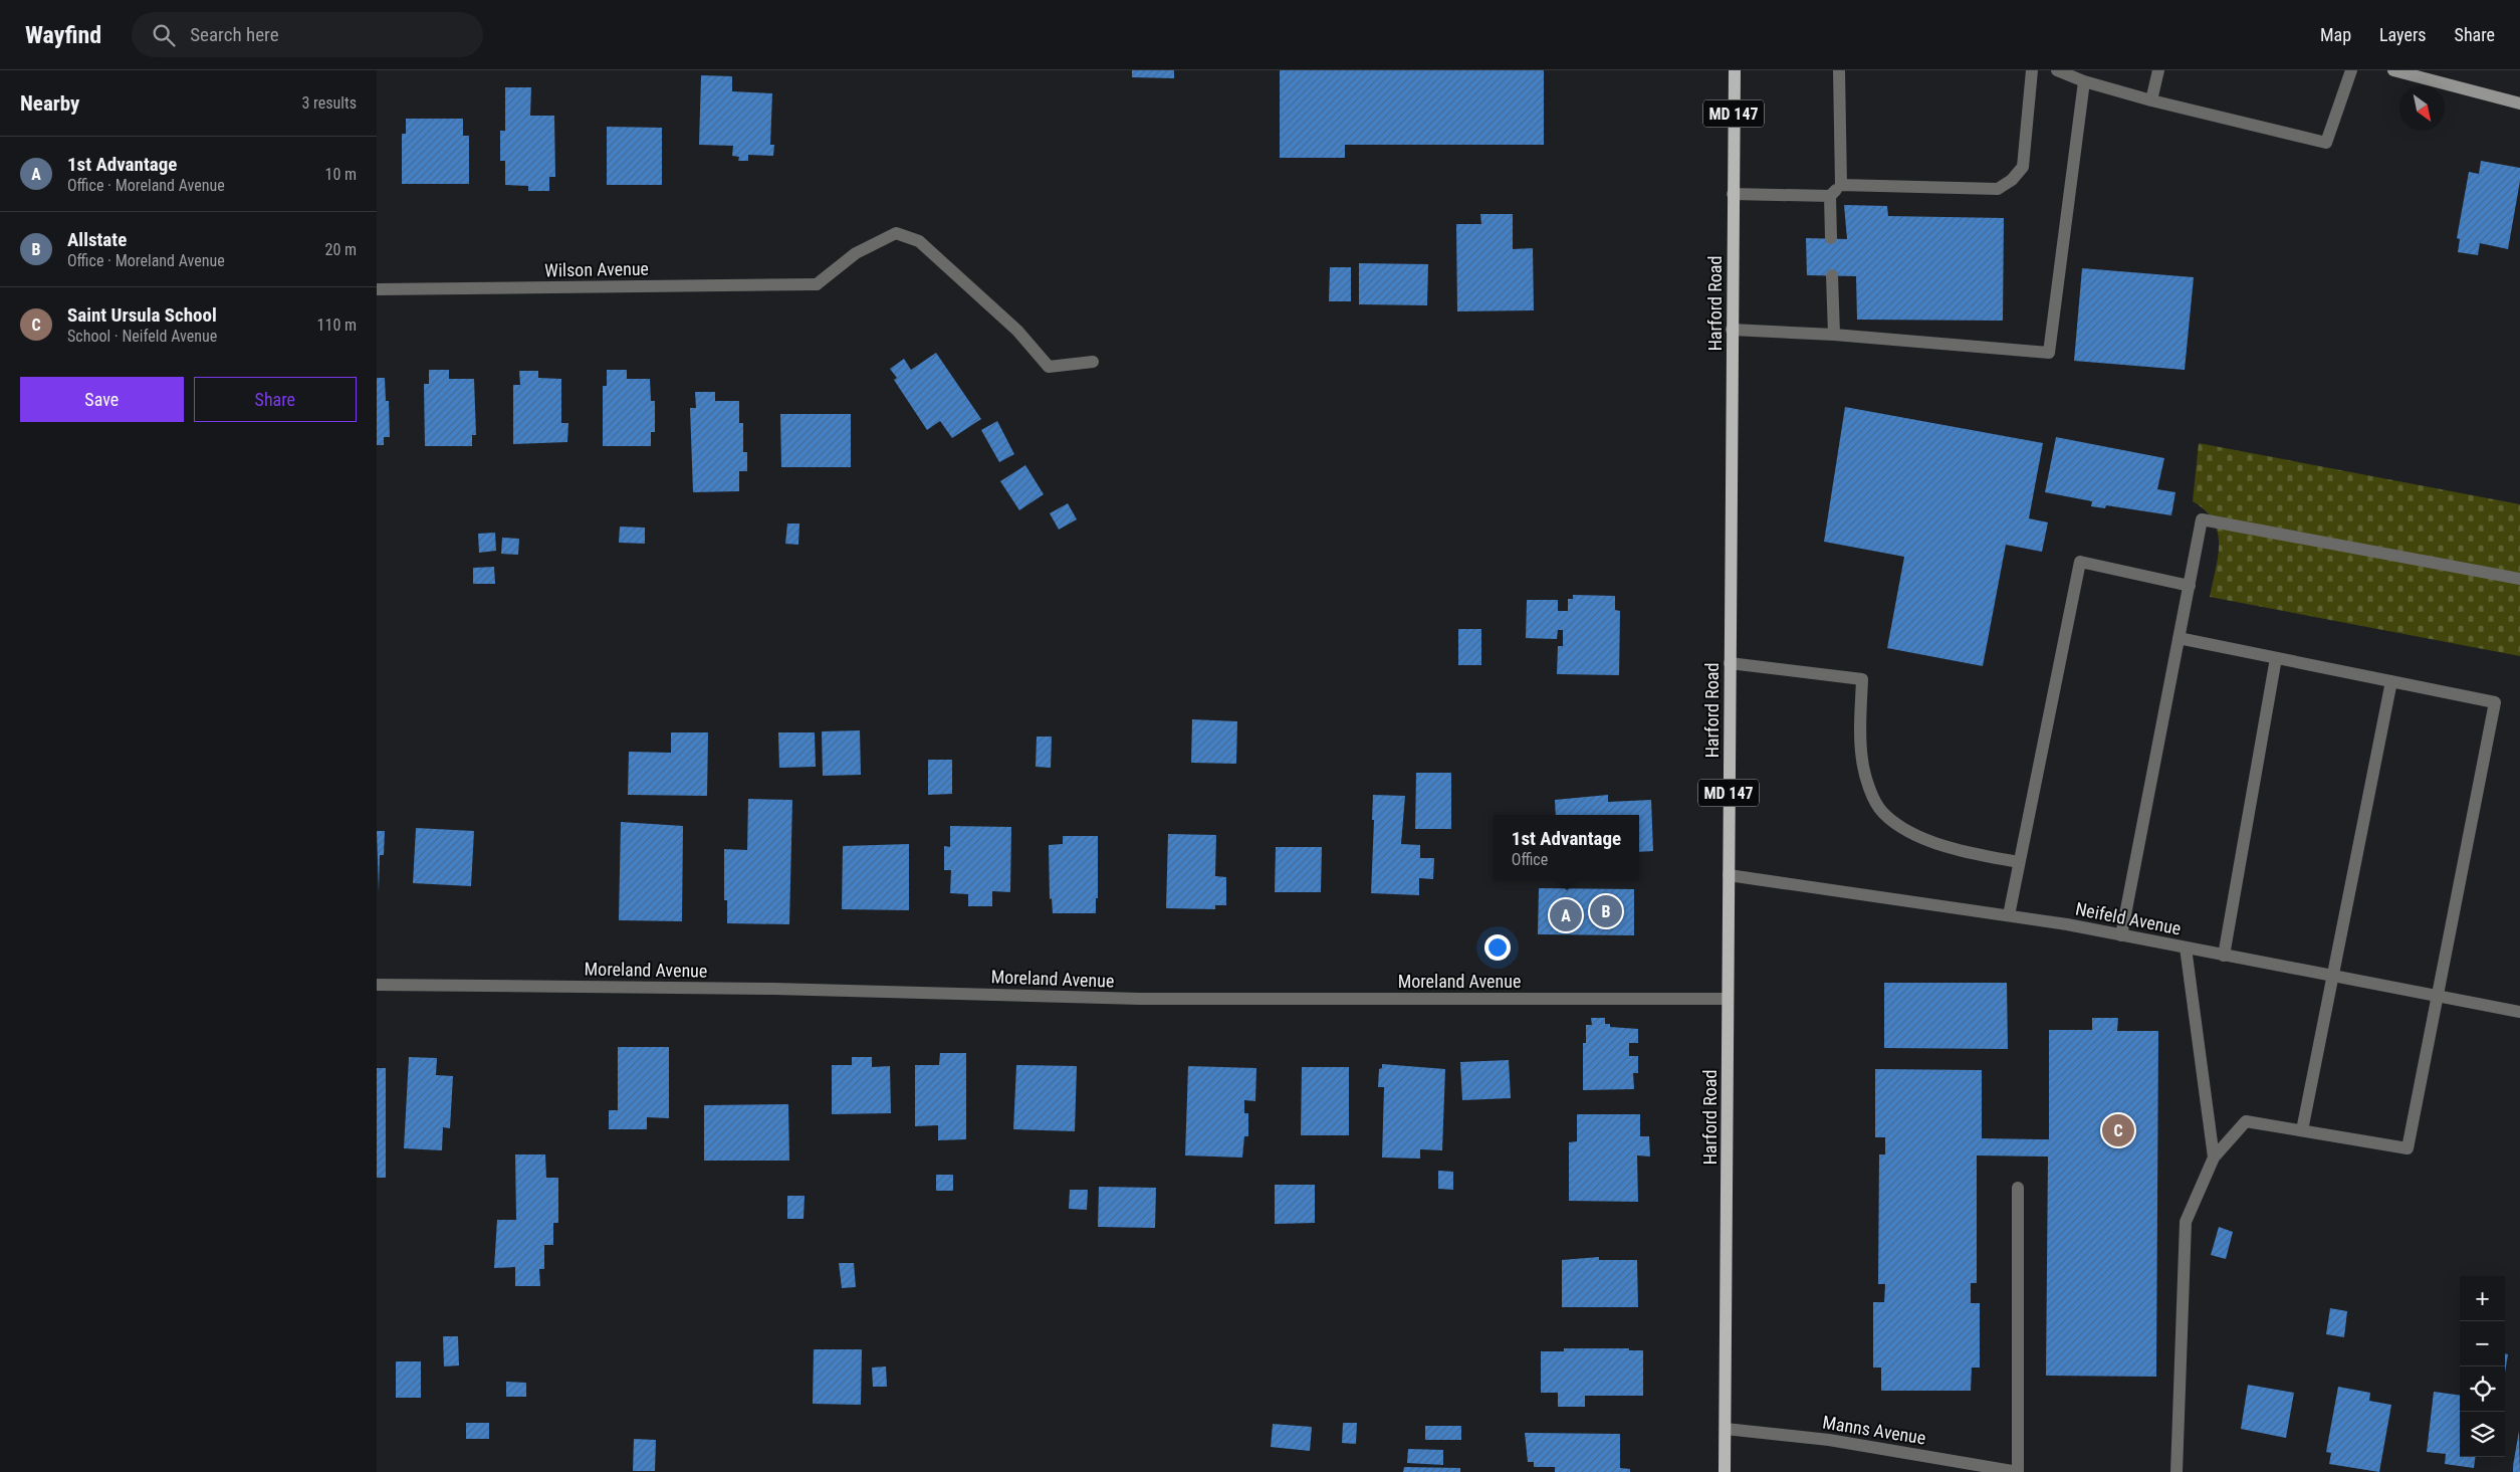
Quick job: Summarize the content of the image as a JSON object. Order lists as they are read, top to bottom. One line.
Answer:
{"streets":{"main road":["MD 147","Harford Road"],"street":["Wilson Avenue","Neifeld Avenue","Moreland Avenue","Manns Avenue"]},"crossings":[["Harford Road","Neifeld Avenue"],["Harford Road","Moreland Avenue"],["Harford Road","Manns Avenue"]],"north":"bottom right","page":{"header":"Wayfind","search":"Search here","nav":["Map","Layers","Share"],"heading":["Nearby","3 results"],"list":[{"mark":"A","name":"1st Advantage","note":"Office · Moreland Avenue","value":"10 m"},{"mark":"B","name":"Allstate","note":"Office · Moreland Avenue","value":"20 m"},{"mark":"C","name":"Saint Ursula School","note":"School · Neifeld Avenue","value":"110 m"}],"buttons":["Save","Share"],"popup":["1st Advantage","Office"],"pins":["B","A","C"],"map_buttons":["+","−"]}}
